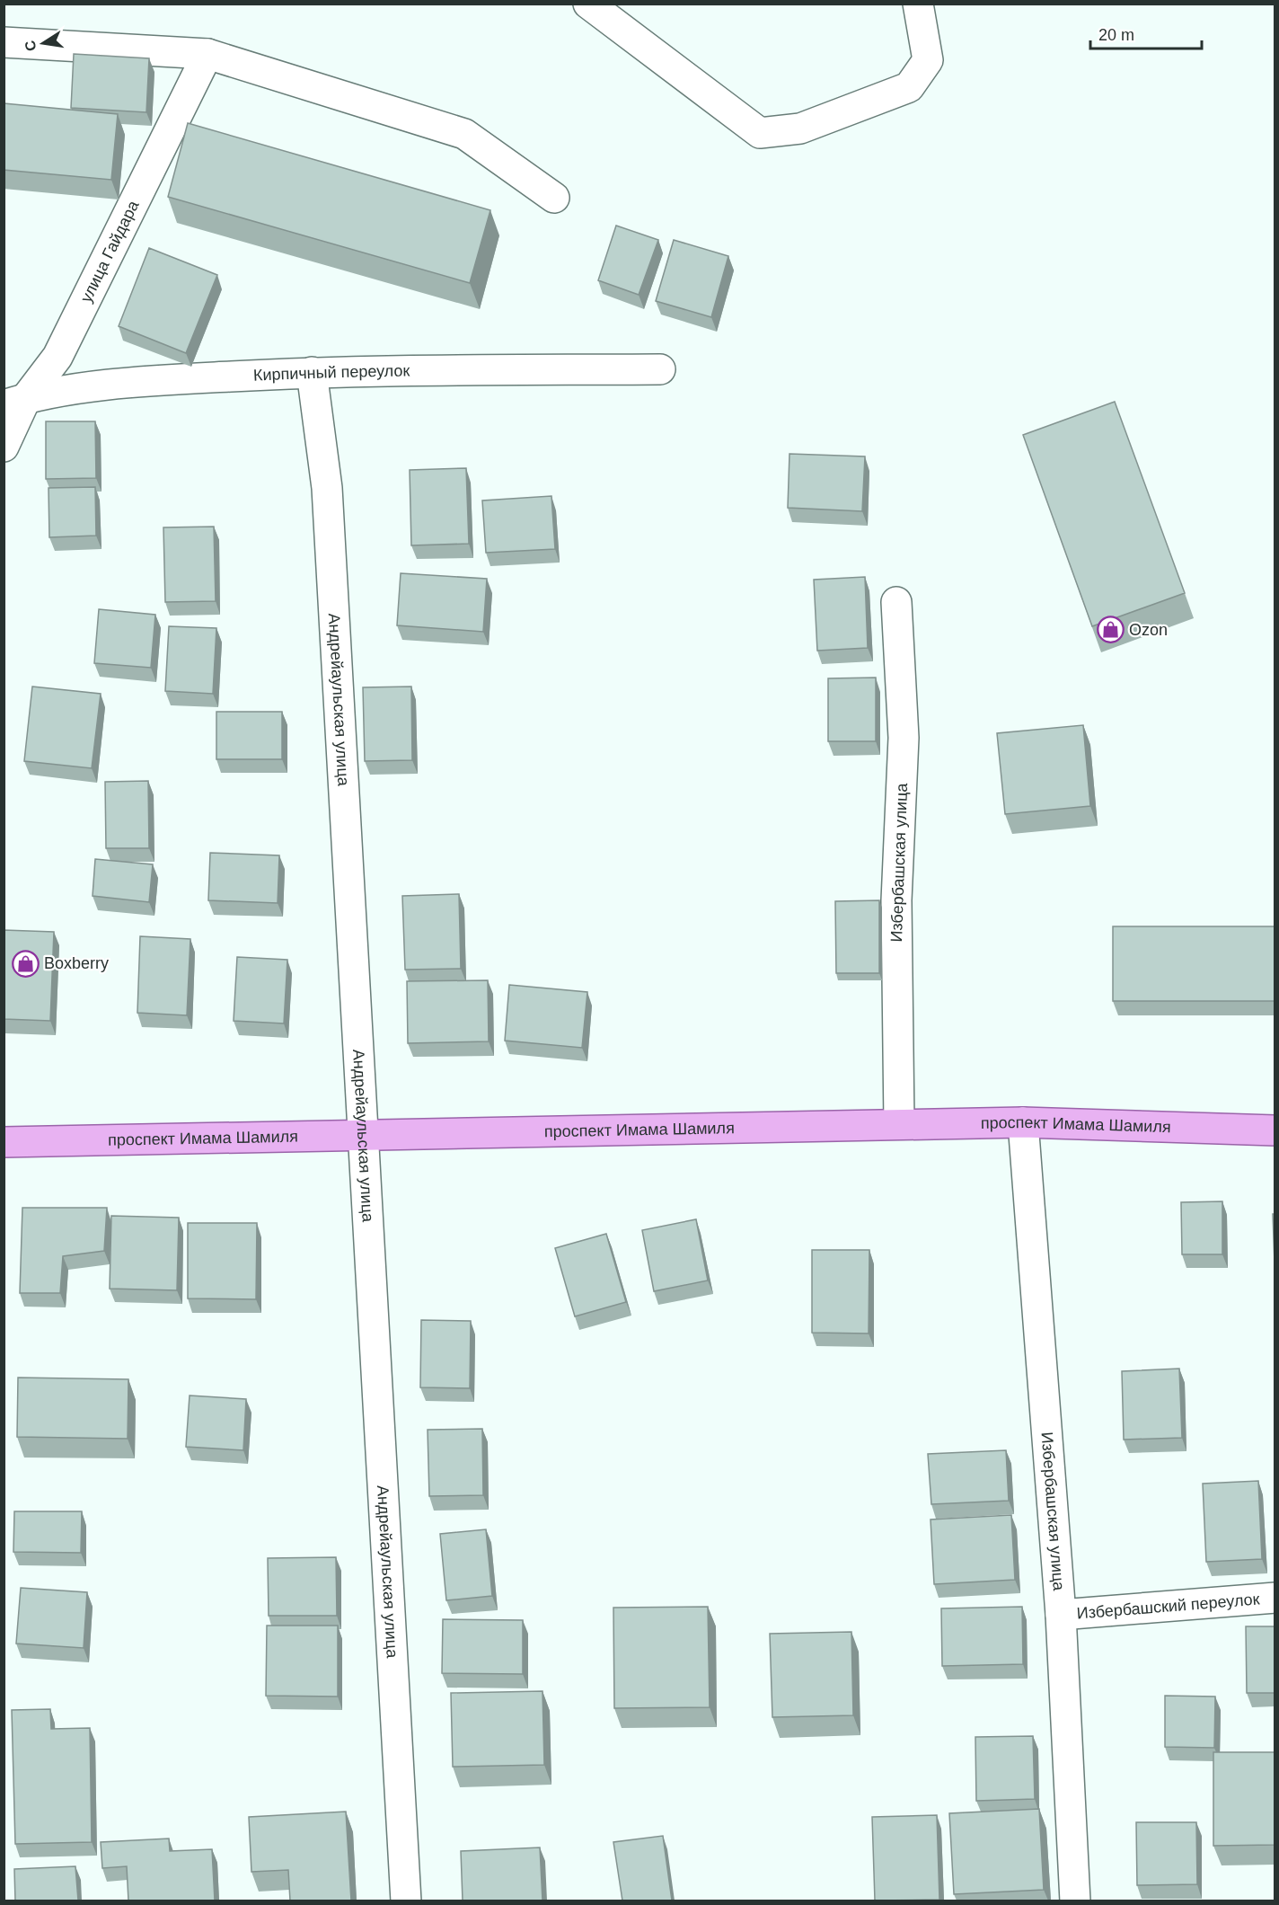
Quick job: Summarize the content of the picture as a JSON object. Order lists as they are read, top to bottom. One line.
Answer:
{"streets":{"main road":["проспект Имама Шамиля"],"street":["улица Гайдара","Кирпичный переулок","Андрейаульская улица","Избербашская улица","Избербашский переулок"]},"crossings":[["улица Гайдара","Кирпичный переулок"],["Кирпичный переулок","Андрейаульская улица"],["Андрейаульская улица","проспект Имама Шамиля"],["Избербашская улица","проспект Имама Шамиля"],["Избербашская улица","Избербашский переулок"]],"places":{"shop":["Ozon","Boxberry"]},"scale_bar":"20 m","north":"left"}
